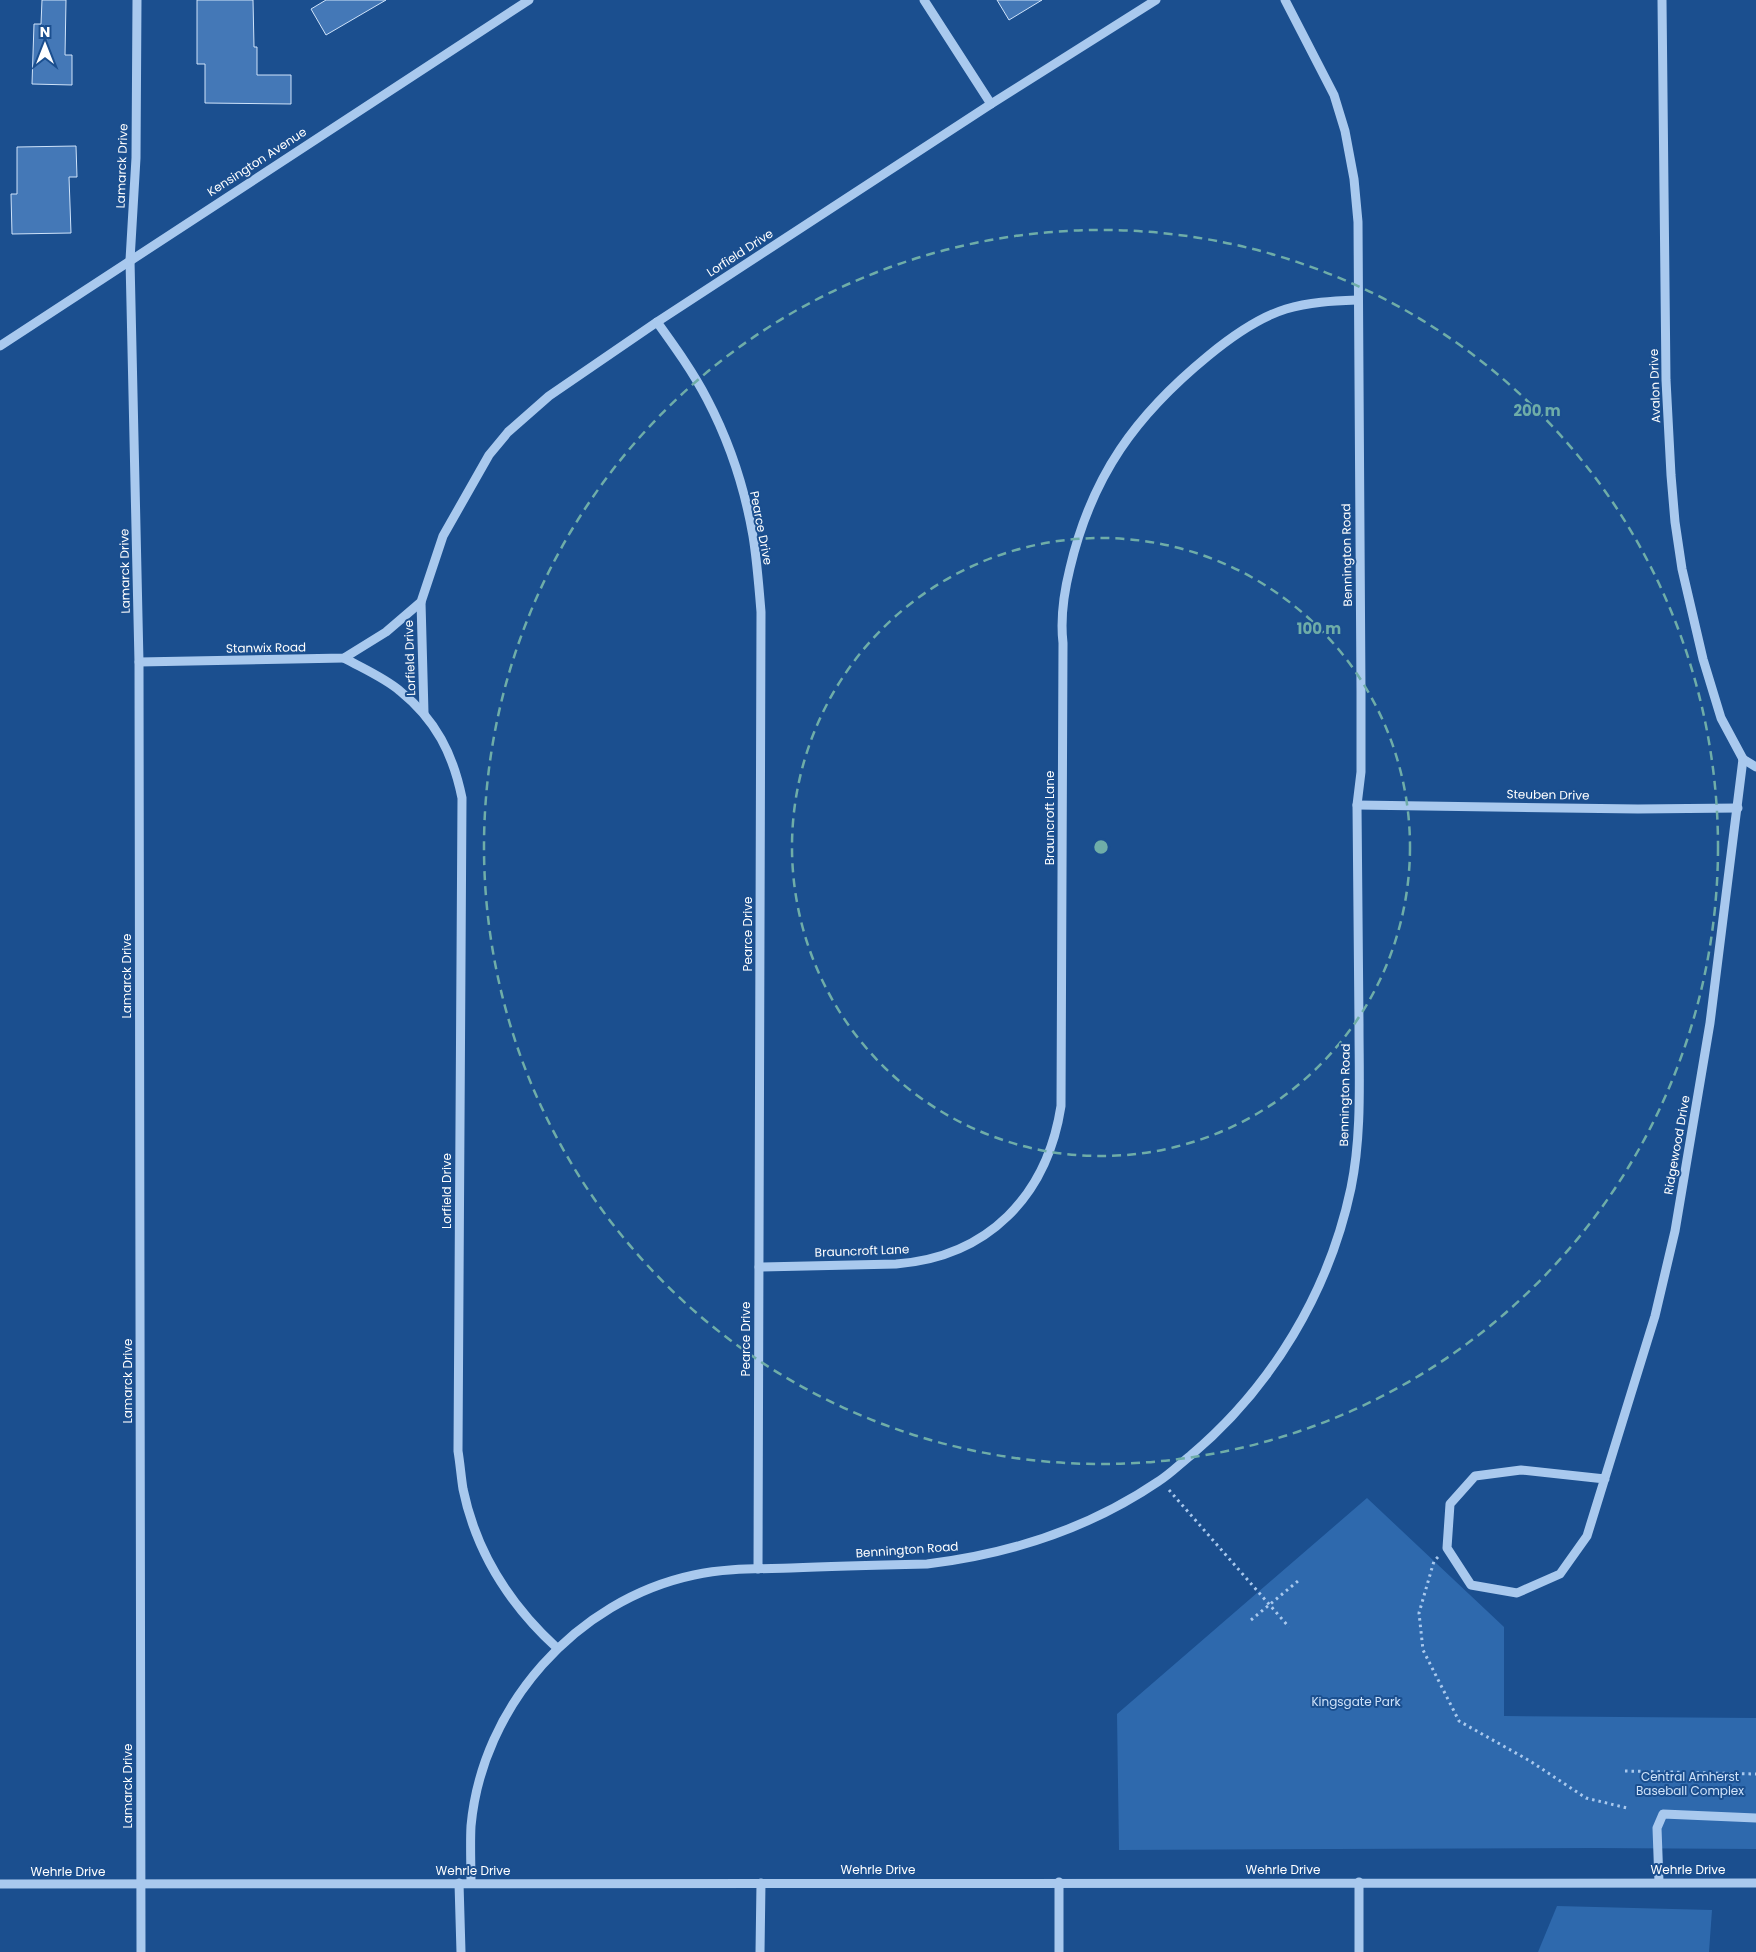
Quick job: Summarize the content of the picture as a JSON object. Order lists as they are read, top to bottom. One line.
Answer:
{"streets":{"street":["Kensington Avenue","Lamarck Drive","Lorfield Drive","Avalon Drive","Pearce Drive","Bennington Road","Stanwix Road","Steuben Drive","Brauncroft Lane","Ridgewood Drive","Wehrle Drive"]},"crossings":[["Kensington Avenue","Lamarck Drive"],["Lamarck Drive","Stanwix Road"],["Lamarck Drive","Wehrle Drive"],["Lorfield Drive","Pearce Drive"],["Lorfield Drive","Bennington Road"],["Lorfield Drive","Stanwix Road"],["Avalon Drive","Ridgewood Drive"],["Pearce Drive","Bennington Road"],["Pearce Drive","Brauncroft Lane"],["Bennington Road","Steuben Drive"],["Bennington Road","Brauncroft Lane"],["Bennington Road","Wehrle Drive"],["Steuben Drive","Ridgewood Drive"]],"parks":["Kingsgate Park","Central Amherst Baseball Complex"],"north":"top","rings":["200 m","100 m"]}
